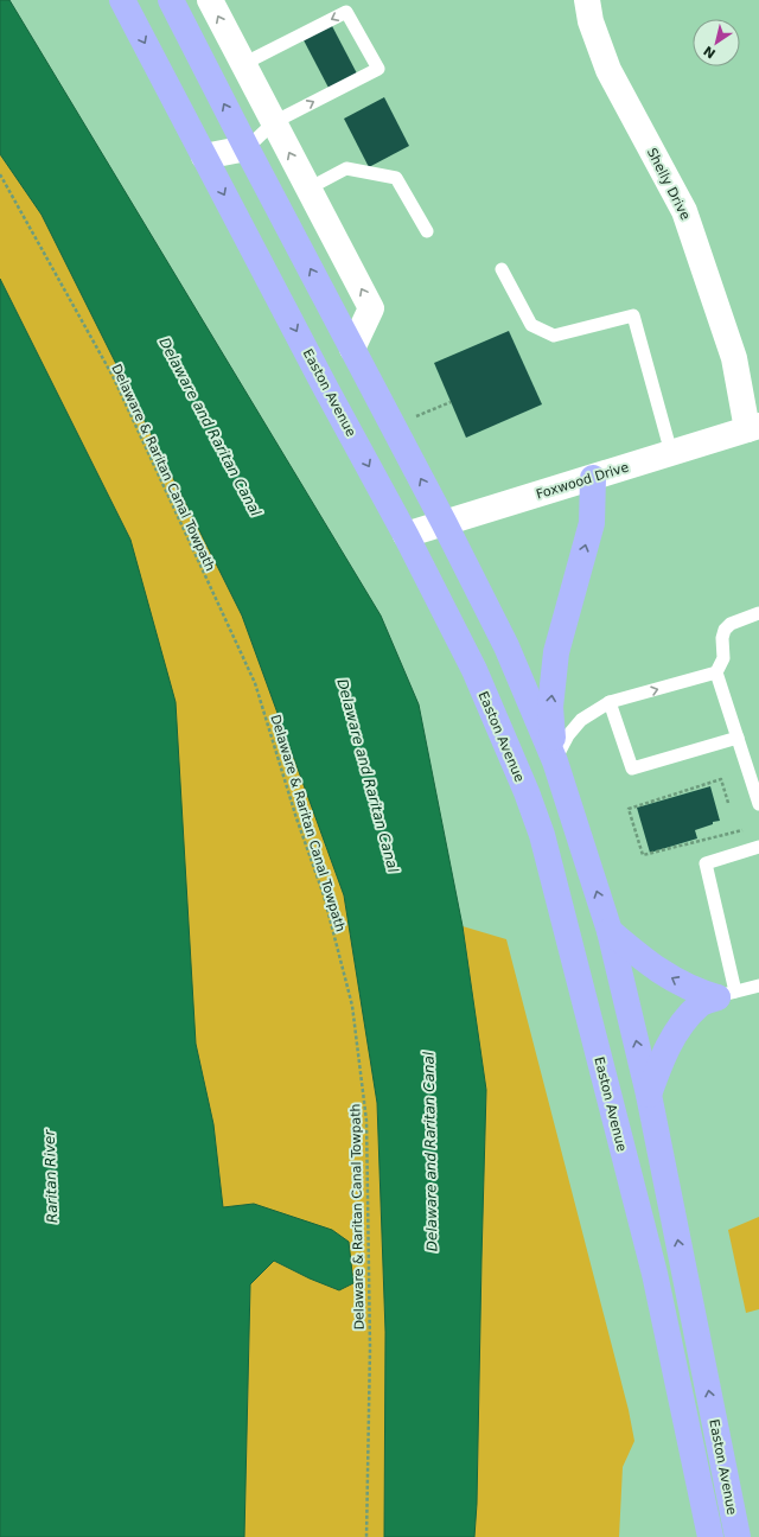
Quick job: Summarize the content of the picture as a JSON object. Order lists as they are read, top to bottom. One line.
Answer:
{"streets":{"main road":["Easton Avenue"],"street":["Shelly Drive","Foxwood Drive"],"path":["Delaware & Raritan Canal Towpath"]},"crossings":[["Shelly Drive","Foxwood Drive"],["Easton Avenue","Foxwood Drive"]],"water":["Delaware and Raritan Canal","Raritan River"],"north":"bottom left"}
